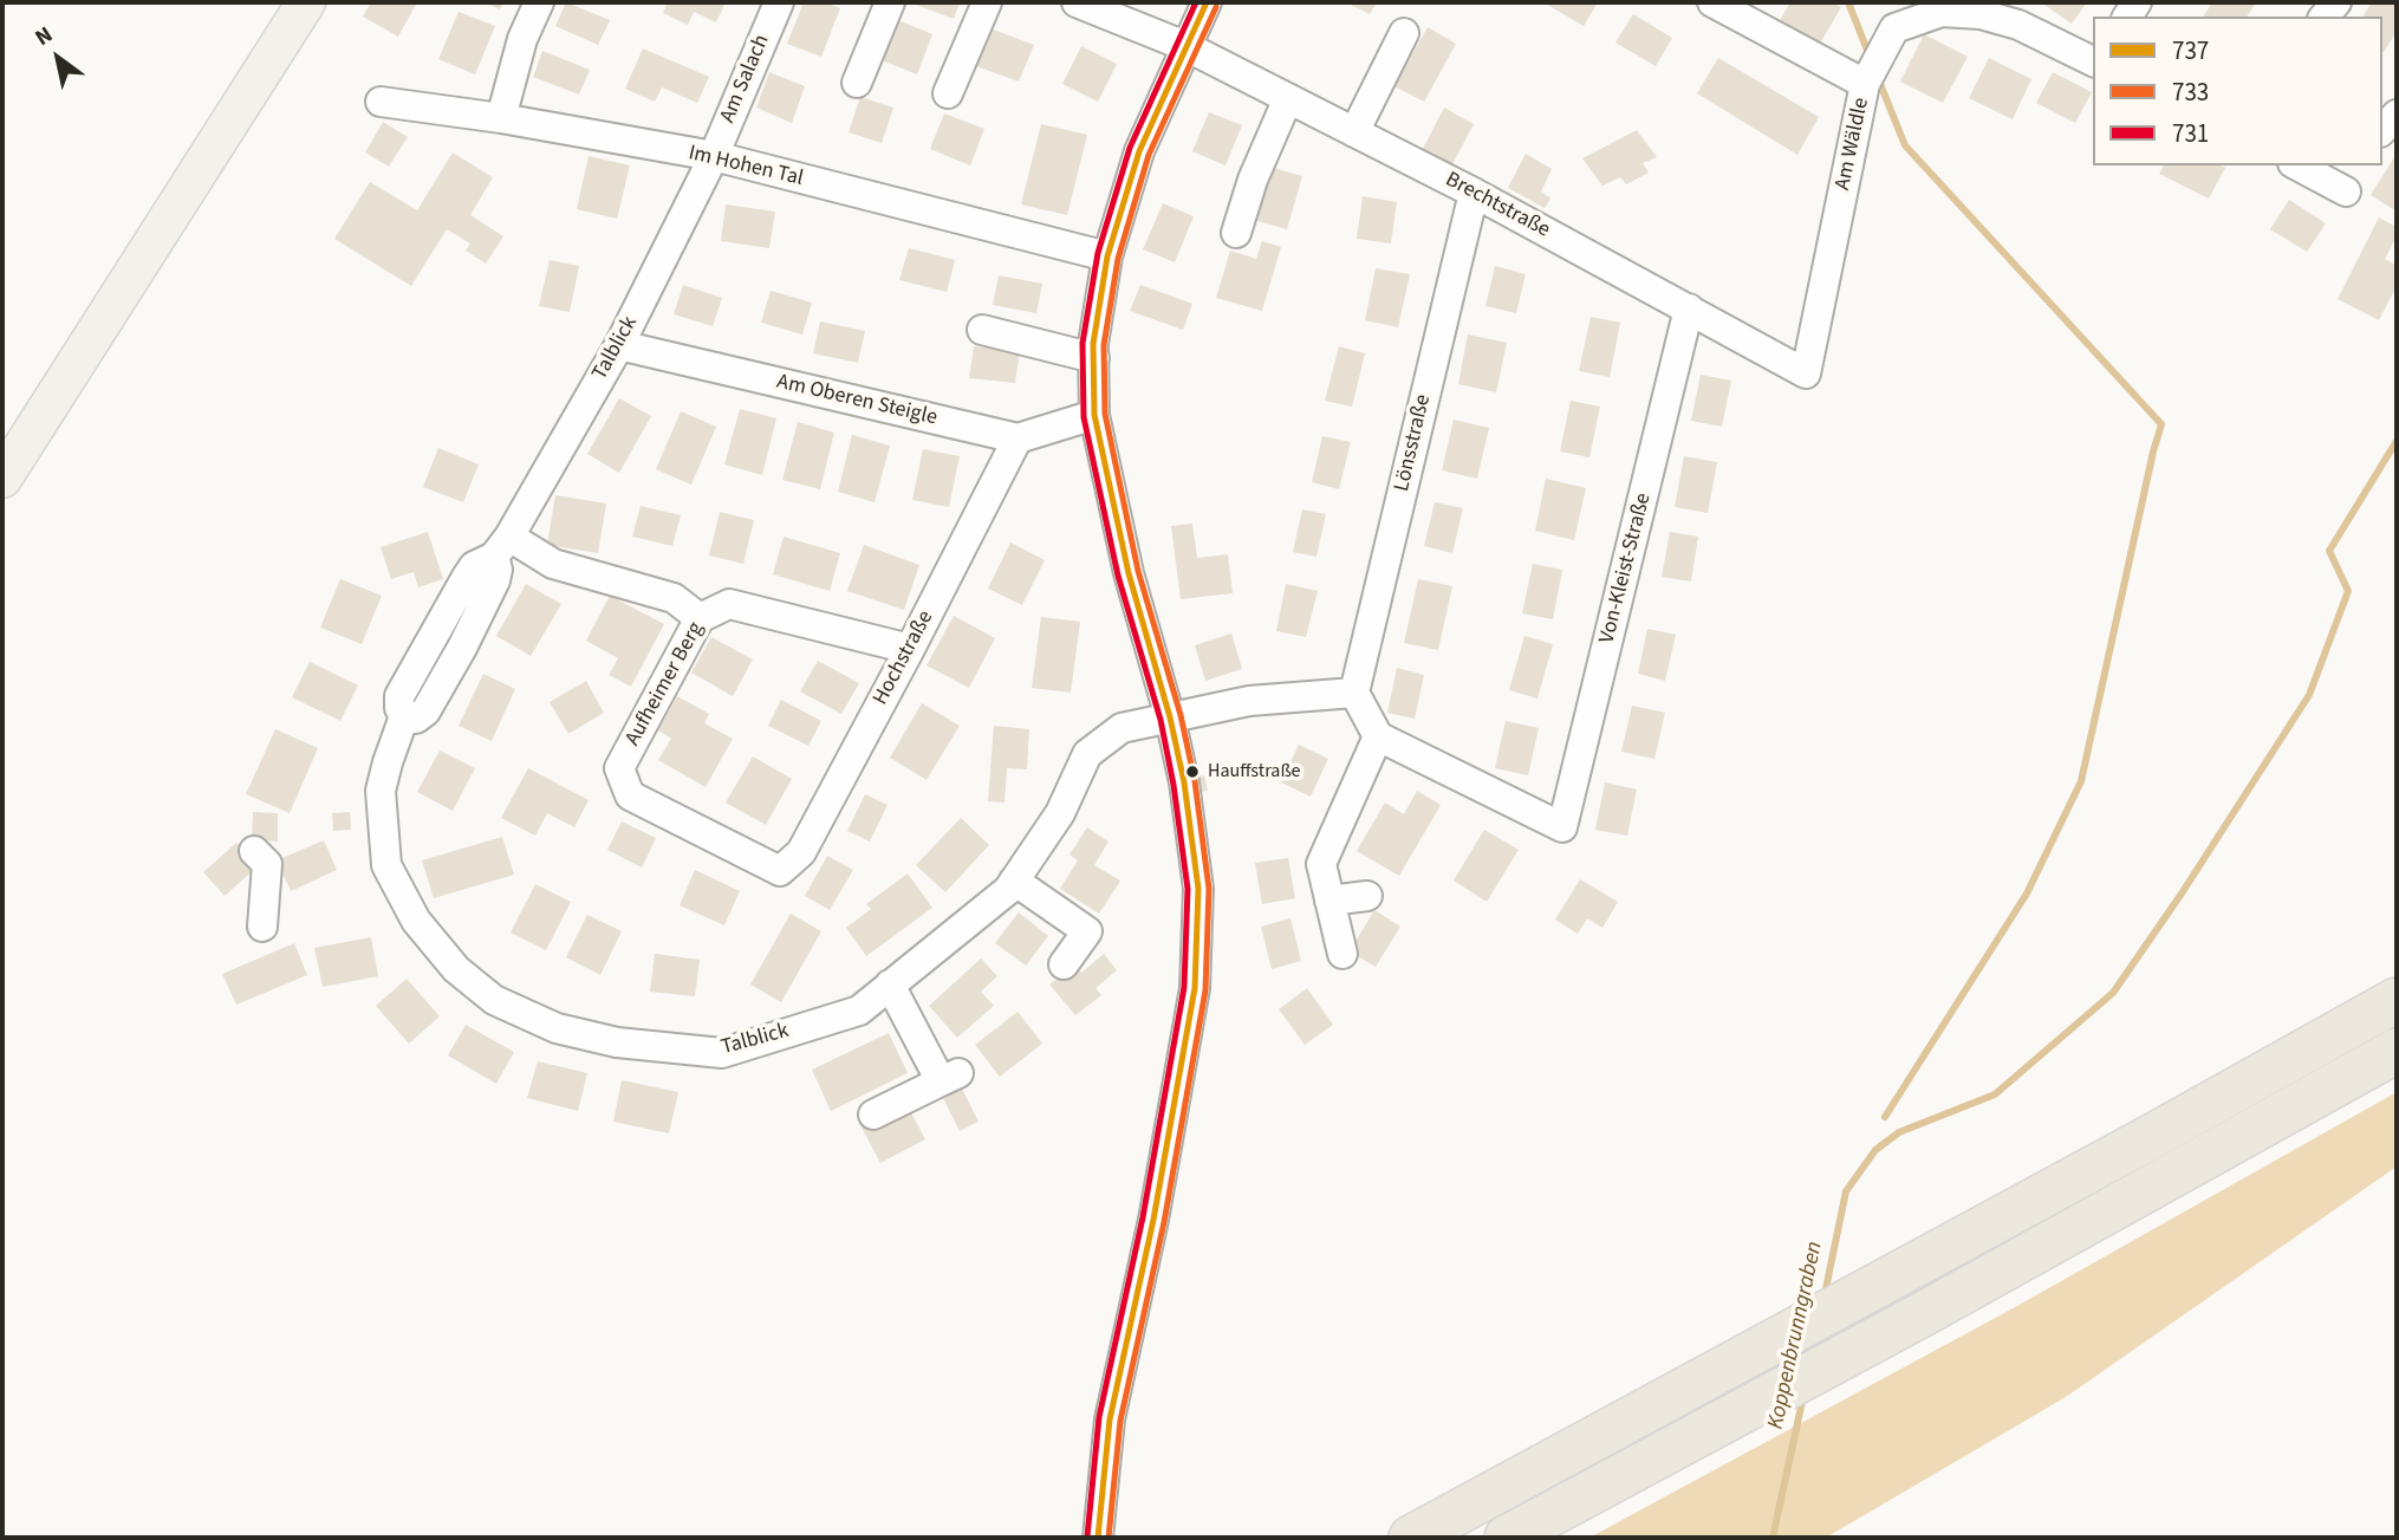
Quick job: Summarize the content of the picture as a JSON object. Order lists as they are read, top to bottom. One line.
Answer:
{"streets":{"street":["Am Salach","Am Wäldle","Im Hohen Tal","Brechtstraße","Talblick","Am Oberen Steigle","Lönsstraße","Von-Kleist-Straße","Hochstraße","Aufheimer Berg"]},"crossings":[["Am Salach","Im Hohen Tal"],["Am Salach","Talblick"],["Am Wäldle","Brechtstraße"],["Im Hohen Tal","Talblick"],["Brechtstraße","Lönsstraße"],["Brechtstraße","Von-Kleist-Straße"],["Talblick","Am Oberen Steigle"],["Am Oberen Steigle","Hochstraße"],["Hochstraße","Aufheimer Berg"]],"water":["Koppenbrunngraben"],"places":["Hauffstraße"],"lines":["transit line 737","transit line 731","transit line 733"],"legend":["737","733","731"],"north":"top left"}
